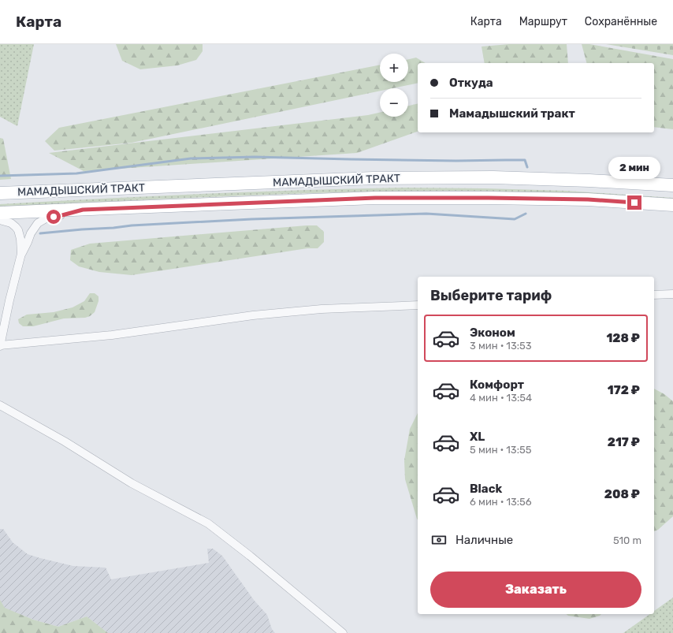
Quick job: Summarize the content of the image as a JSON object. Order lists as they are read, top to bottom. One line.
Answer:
{"streets":{"main road":["МАМАДЫШСКИЙ ТРАКТ"]},"page":{"header":"Карта","nav":["Карта","Маршрут","Сохранённые"],"map_buttons":["+","−"],"banner":["Откуда","Мамадышский тракт"],"bubble":"2 мин","heading":"Выберите тариф","list":[{"name":"Эконом","note":"3 мин · 13:53","value":"128 ₽"},{"name":"Комфорт","note":"4 мин · 13:54","value":"172 ₽"},{"name":"XL","note":"5 мин · 13:55","value":"217 ₽"},{"name":"Black","note":"6 мин · 13:56","value":"208 ₽"}],"pay":["Наличные","510 m"],"buttons":"Заказать"}}
